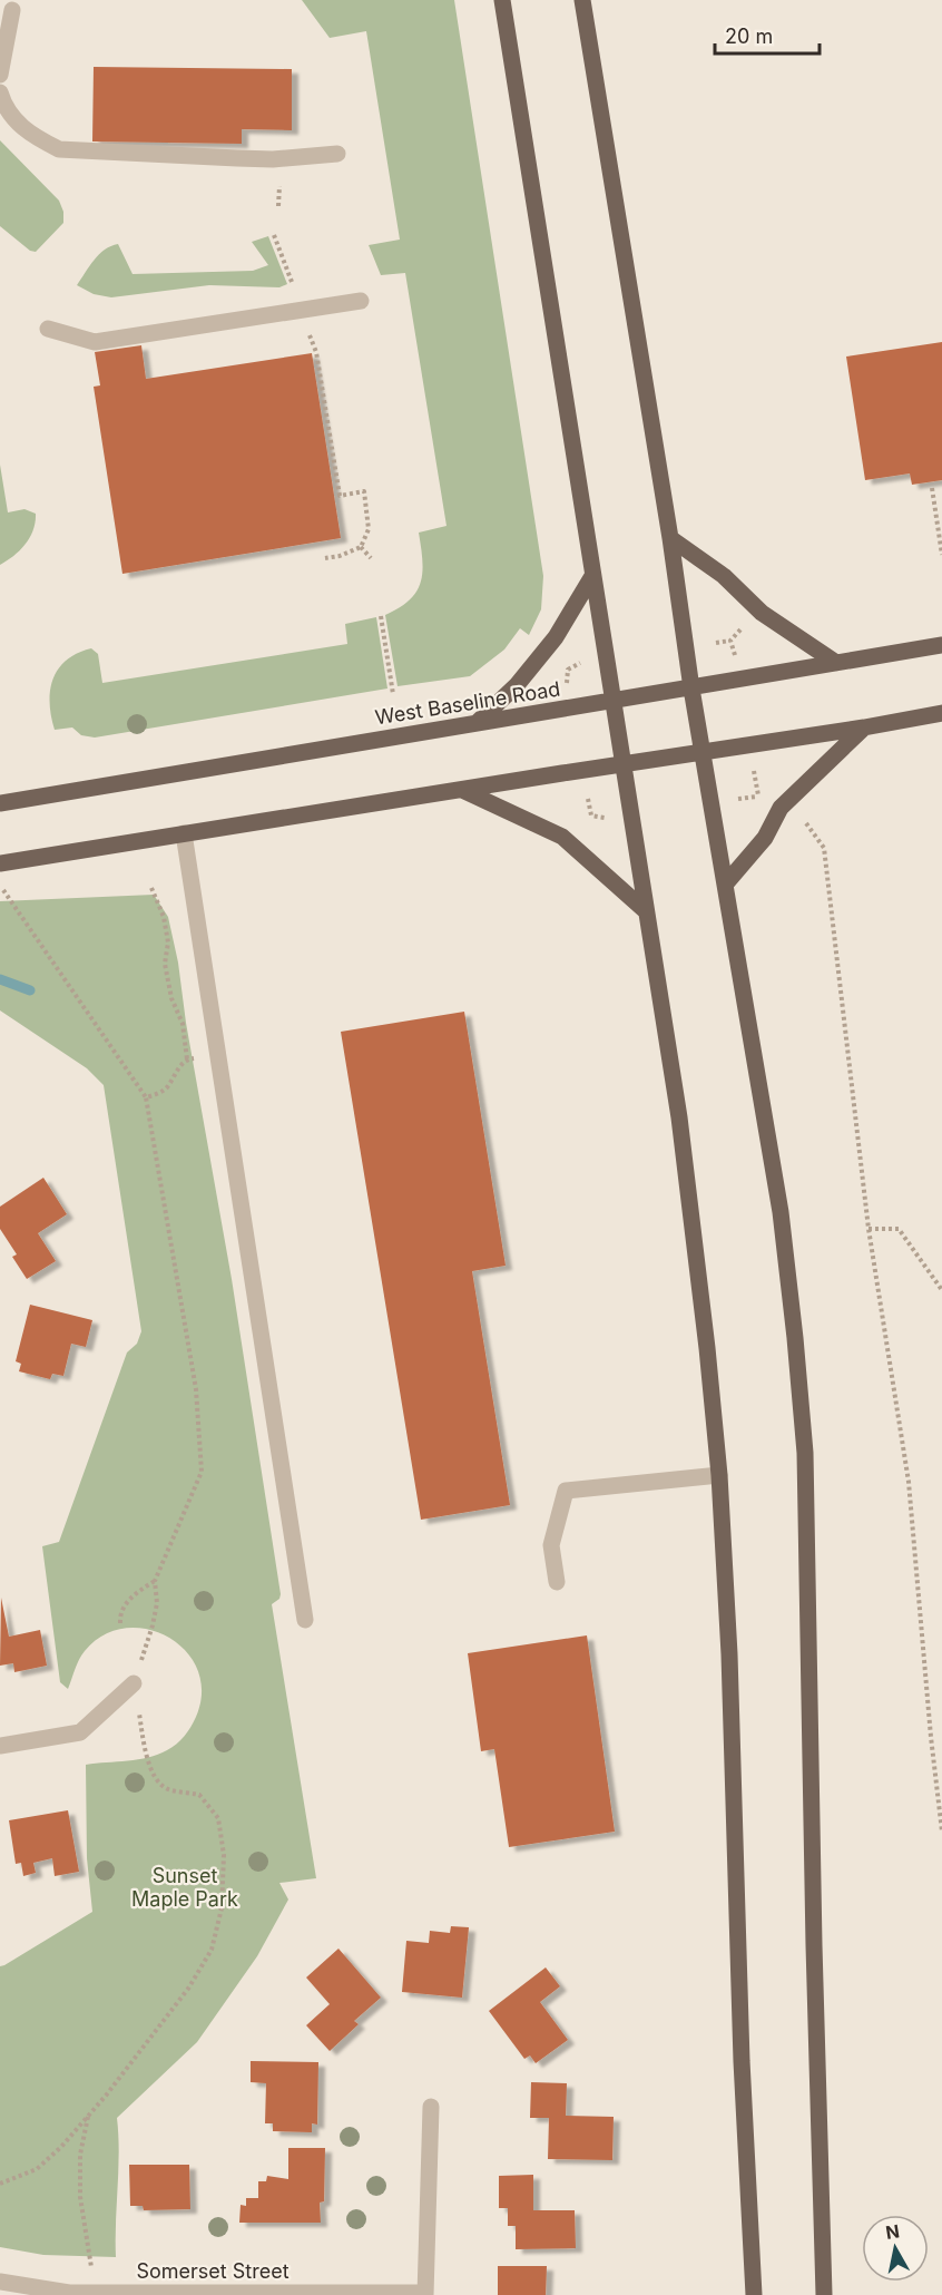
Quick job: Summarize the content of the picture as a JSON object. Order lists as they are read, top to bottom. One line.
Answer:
{"streets":{"main road":["West Baseline Road"],"street":["Somerset Street"]},"parks":["Sunset Maple Park"],"scale_bar":"20 m","north":"top"}
